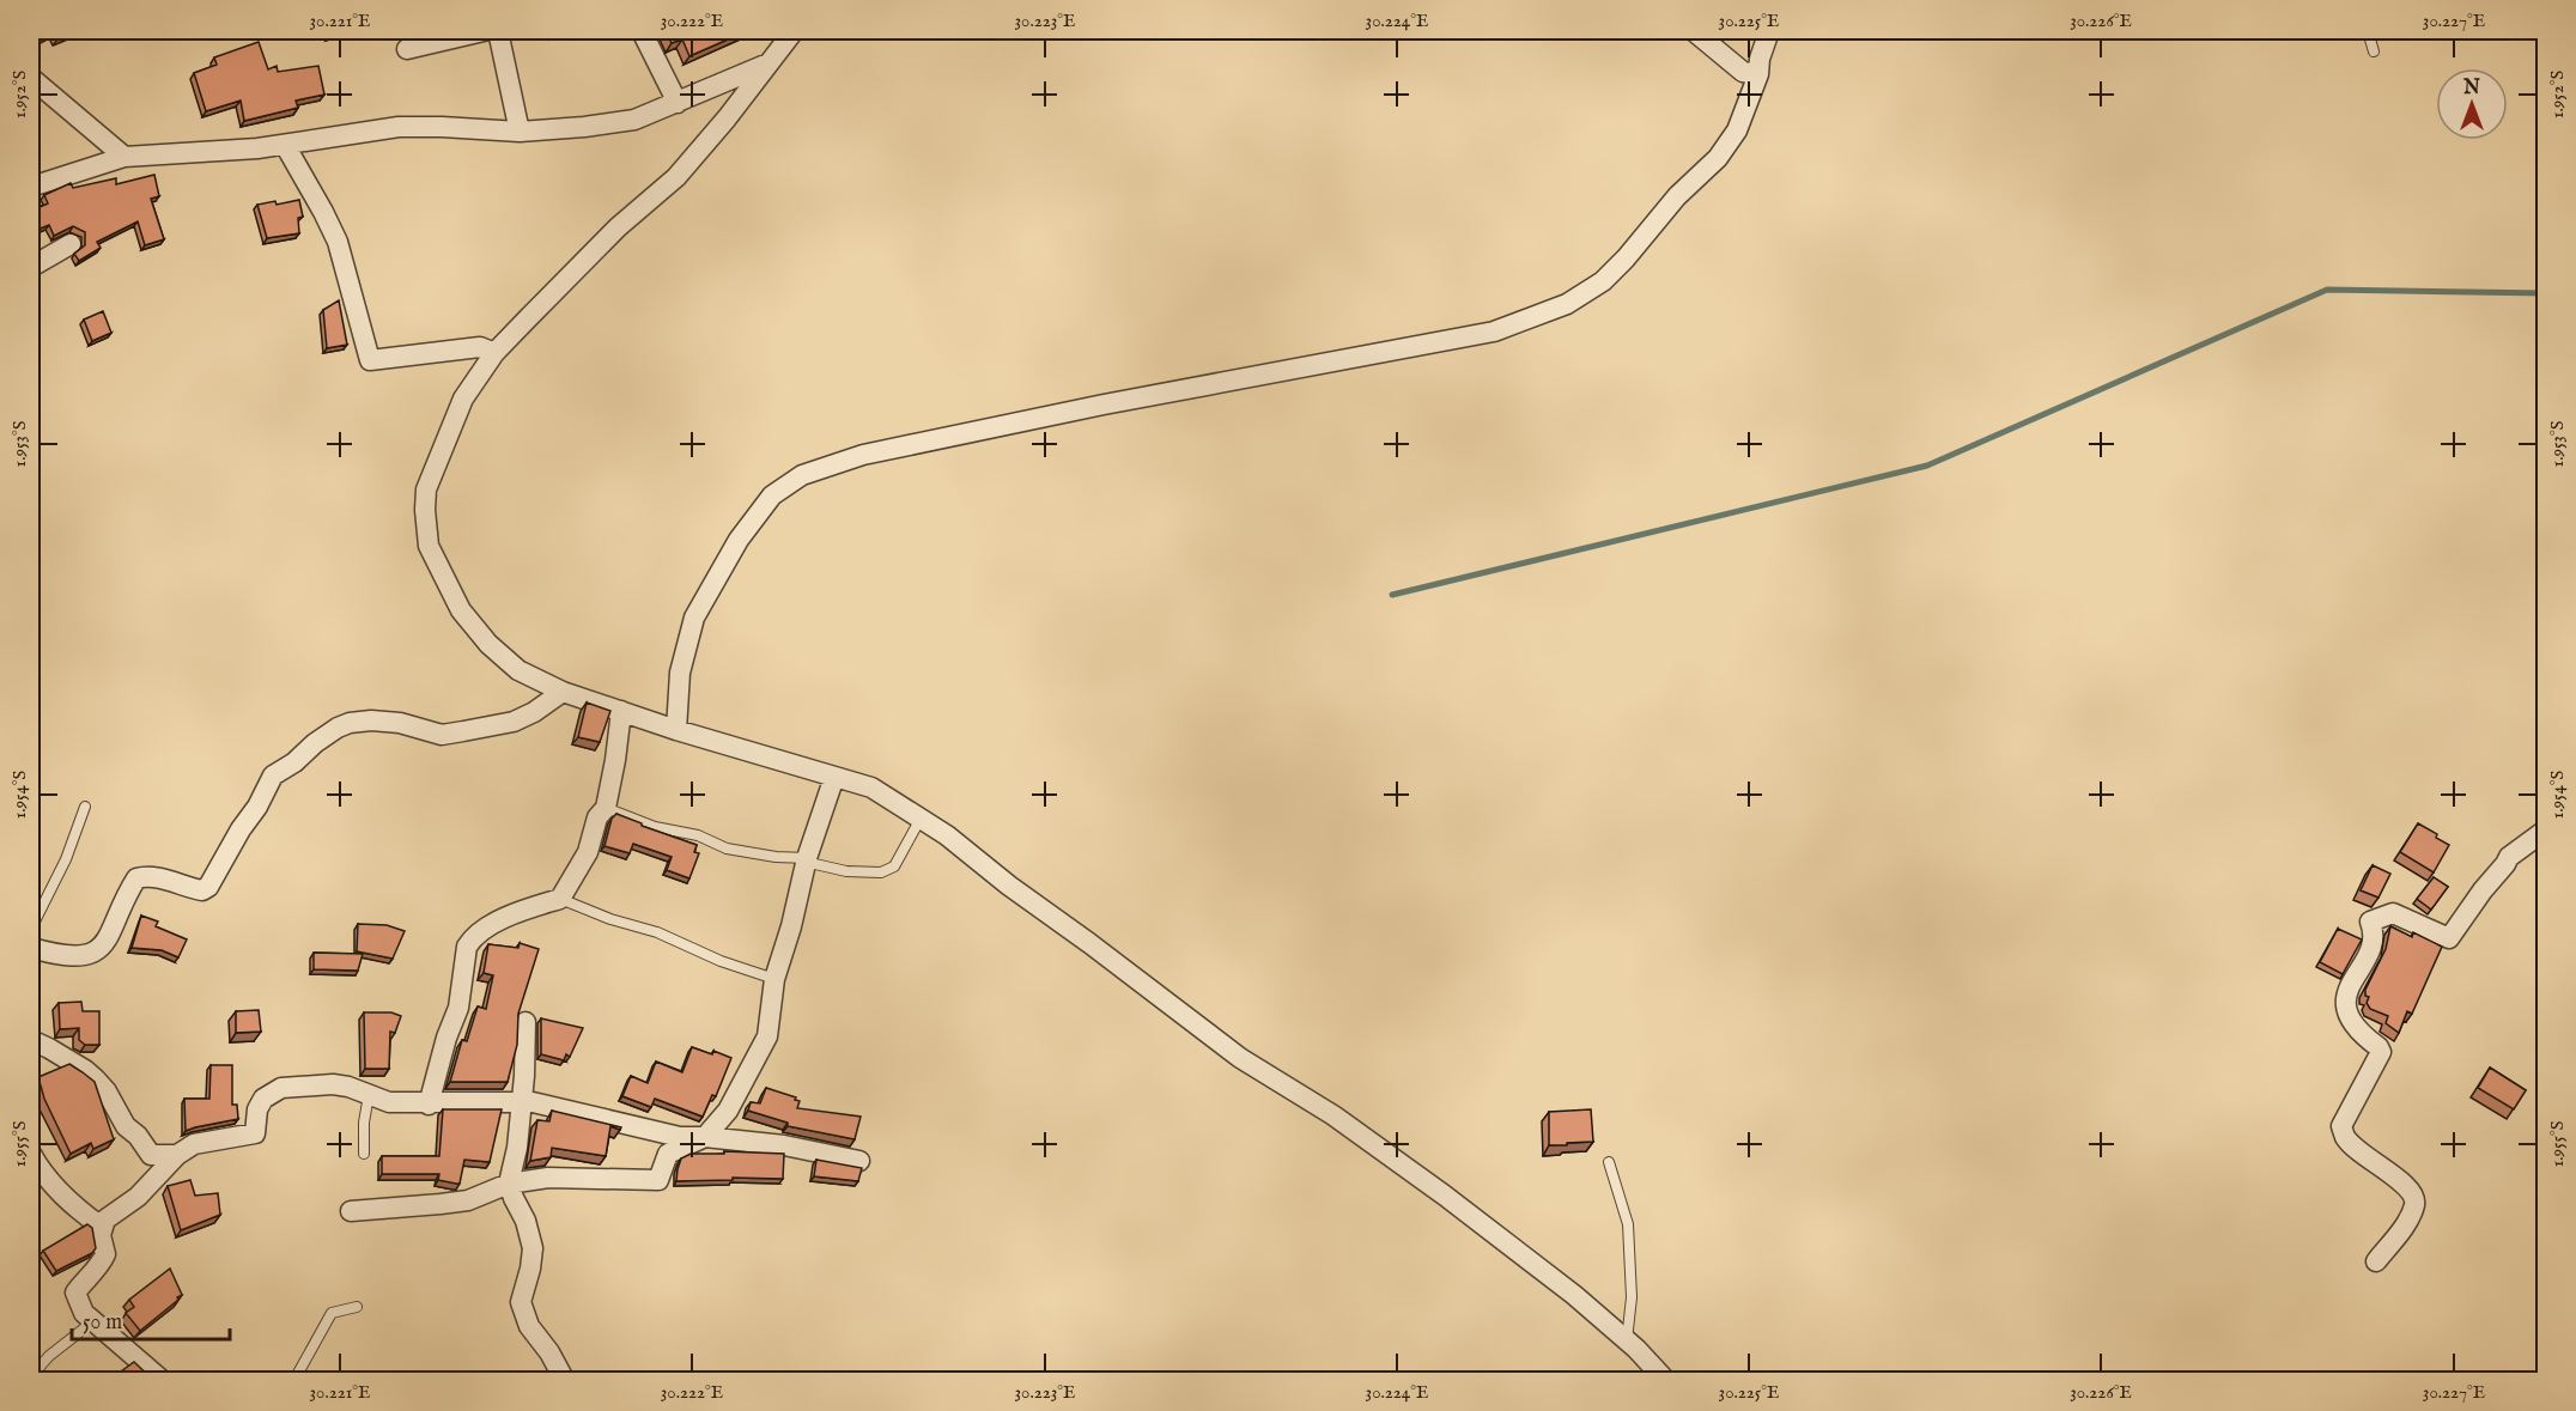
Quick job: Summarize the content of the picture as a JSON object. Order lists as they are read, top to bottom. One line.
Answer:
{"scale_bar":"50 m","north":"top","coordinates":["30.221°E","30.222°E","30.223°E","30.224°E","30.225°E","30.226°E","30.227°E","1.952°S","1.953°S","1.954°S","1.955°S"]}
